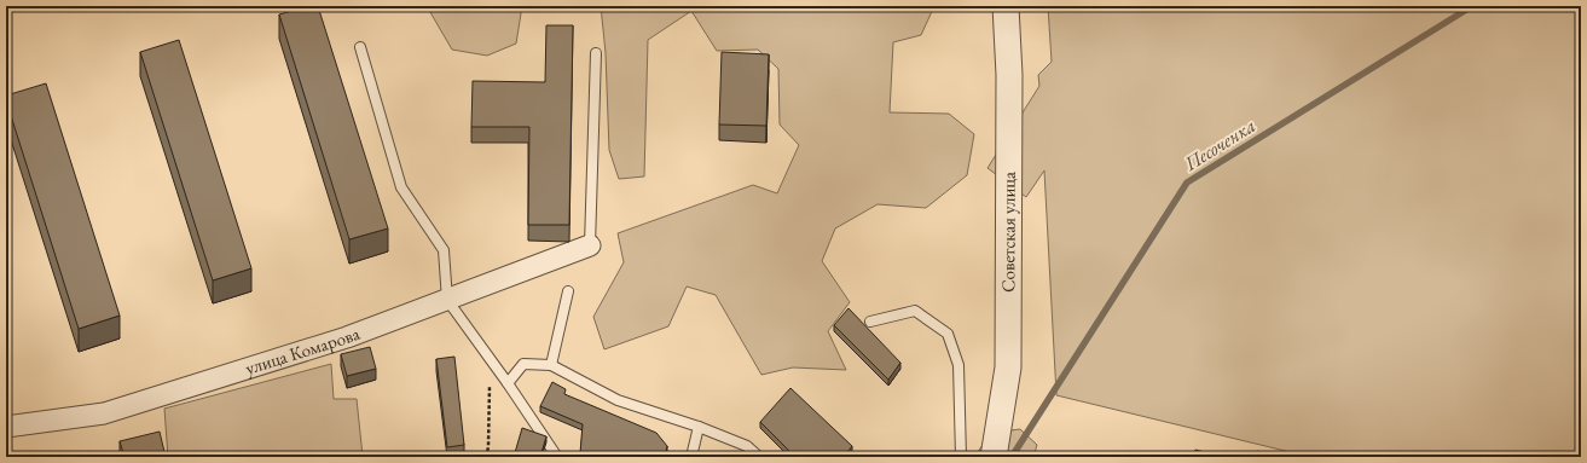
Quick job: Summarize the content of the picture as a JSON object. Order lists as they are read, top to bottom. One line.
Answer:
{"streets":{"street":["Советская улица","улица Комарова"]},"water":["Песоченка"]}
